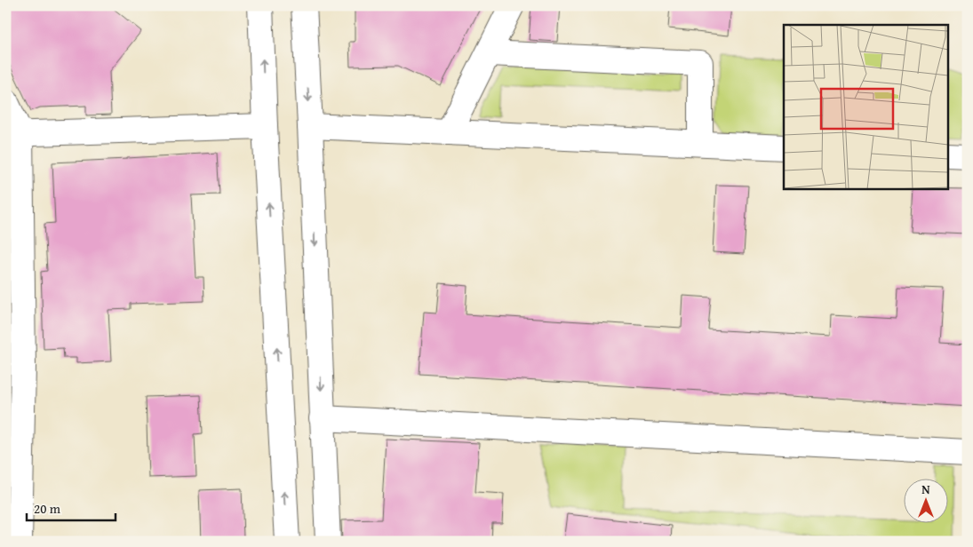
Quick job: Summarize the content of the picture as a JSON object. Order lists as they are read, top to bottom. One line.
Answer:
{"scale_bar":"20 m","north":"top"}
